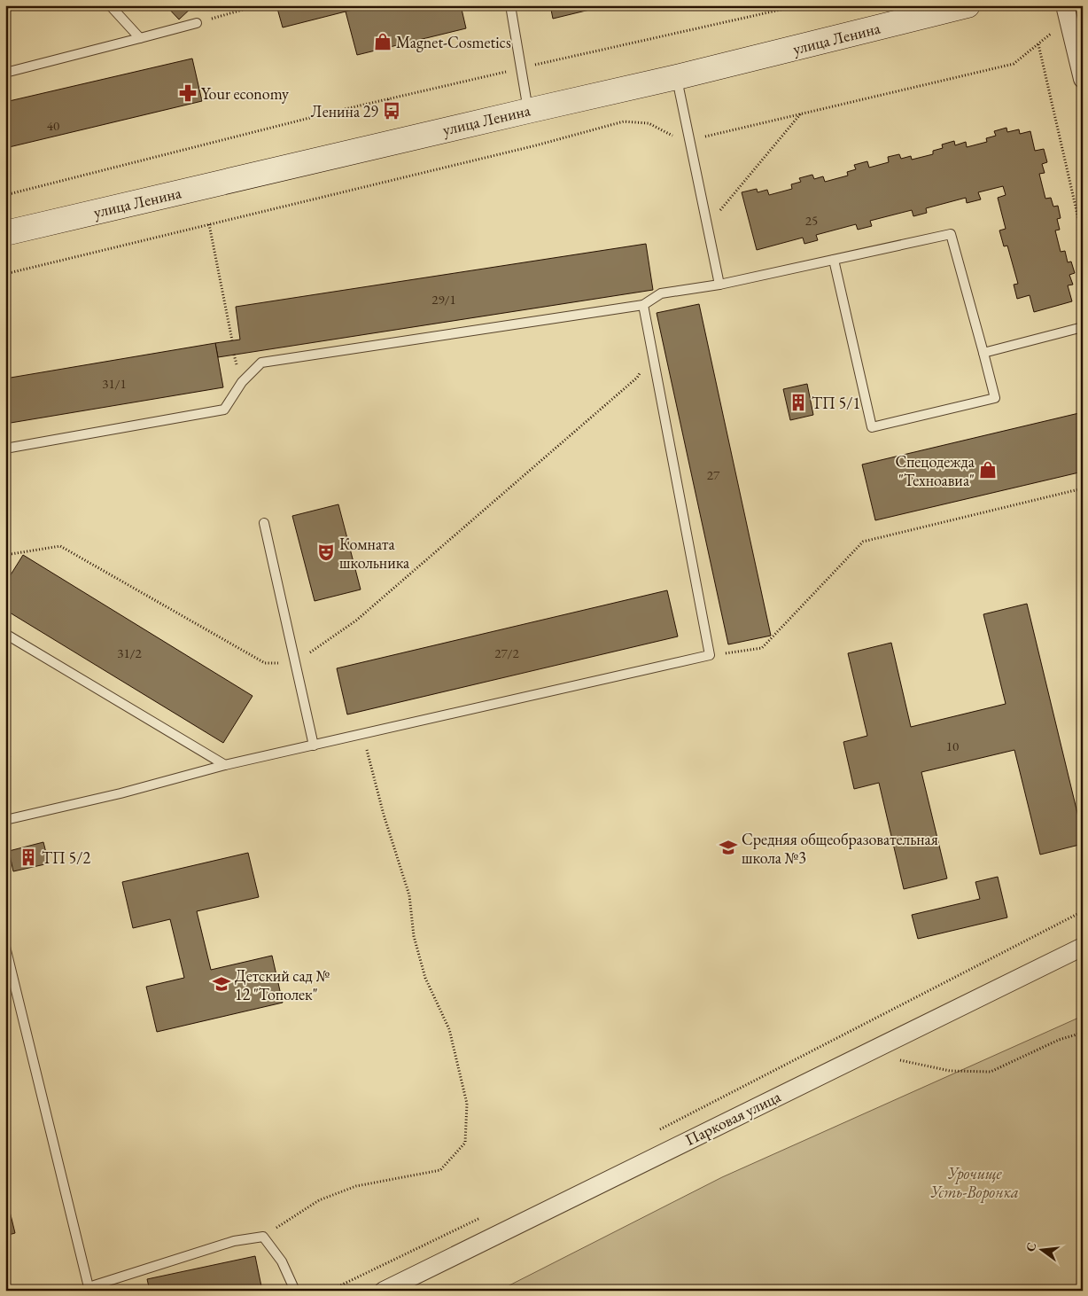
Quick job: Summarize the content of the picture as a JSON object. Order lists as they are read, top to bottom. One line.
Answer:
{"streets":{"main road":["улица Ленина"],"street":["Парковая улица"]},"parks":["Урочище Усть-Воронка"],"places":{"shop":["Magnet-Cosmetics","Спецодежда \"Техноавиа\""],"pharmacy":["Your economy"],"bus stop":["Ленина 29"],"building":["ТП 5/1","ТП 5/2"],"theatre":["Комната школьника"],"school or university":["Средняя общеобразовательная школа №3","Детский сад № 12 \"Тополек\""]},"house_numbers":["40","25","29/1","31/1","27","31/2","27/2","10"],"north":"left"}
